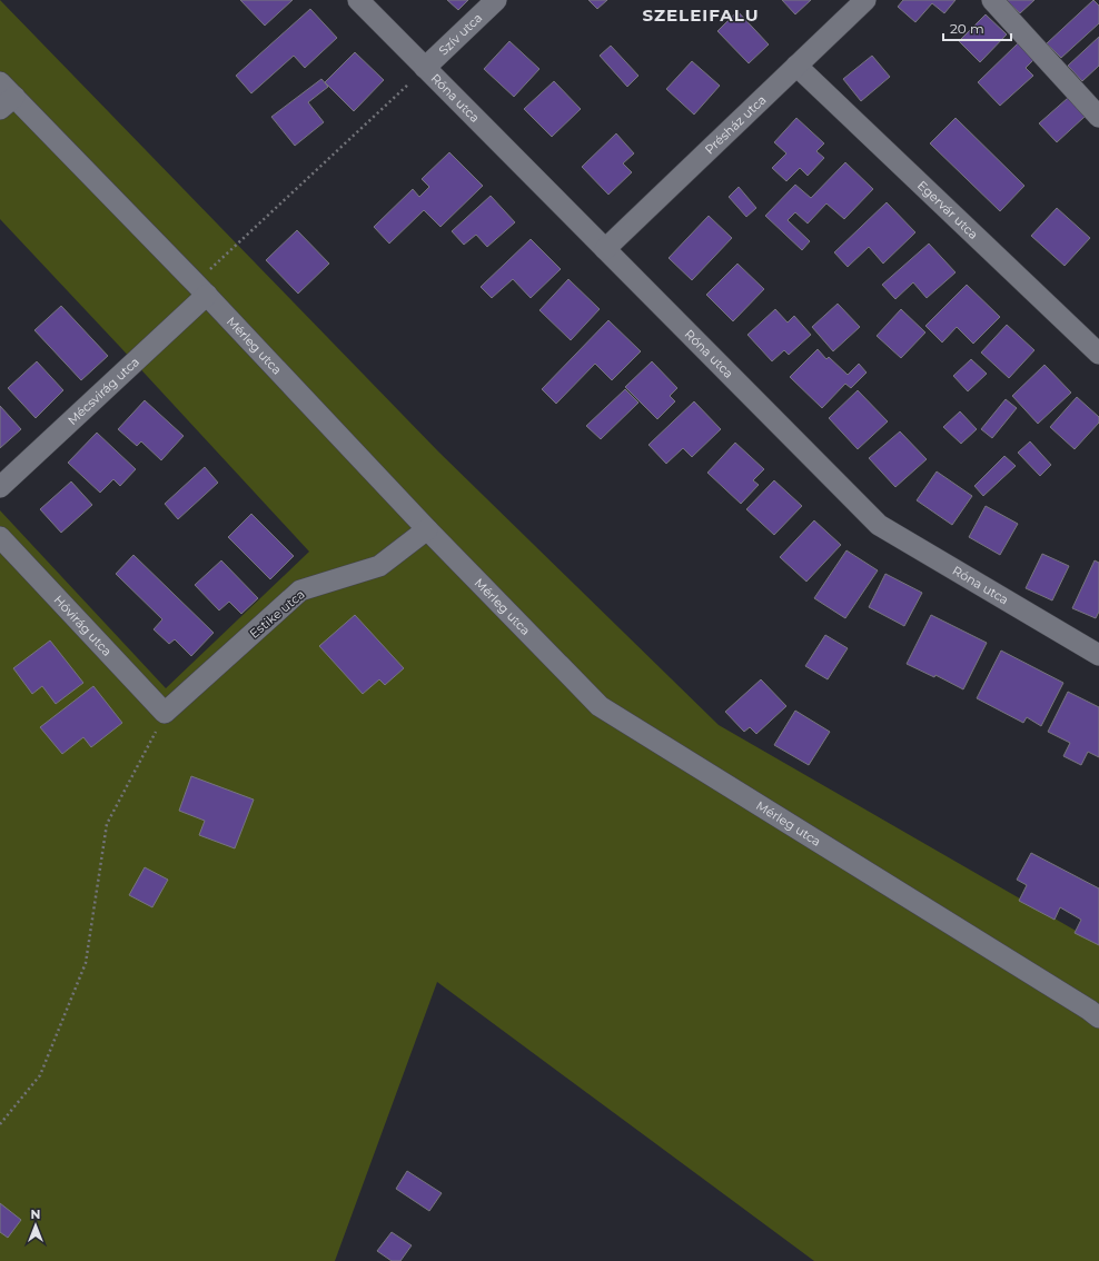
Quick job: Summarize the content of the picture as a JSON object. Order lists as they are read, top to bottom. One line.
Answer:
{"streets":{"street":["Szív utca","Róna utca","Présház utca","Egervár utca","Mérleg utca","Mécsvirág utca","Estike utca","Hóvirág utca"]},"crossings":[["Szív utca","Róna utca"],["Róna utca","Présház utca"],["Présház utca","Egervár utca"],["Mérleg utca","Mécsvirág utca"],["Mérleg utca","Estike utca"],["Estike utca","Hóvirág utca"]],"districts":["SZELEIFALU"],"scale_bar":"20 m","north":"top"}
